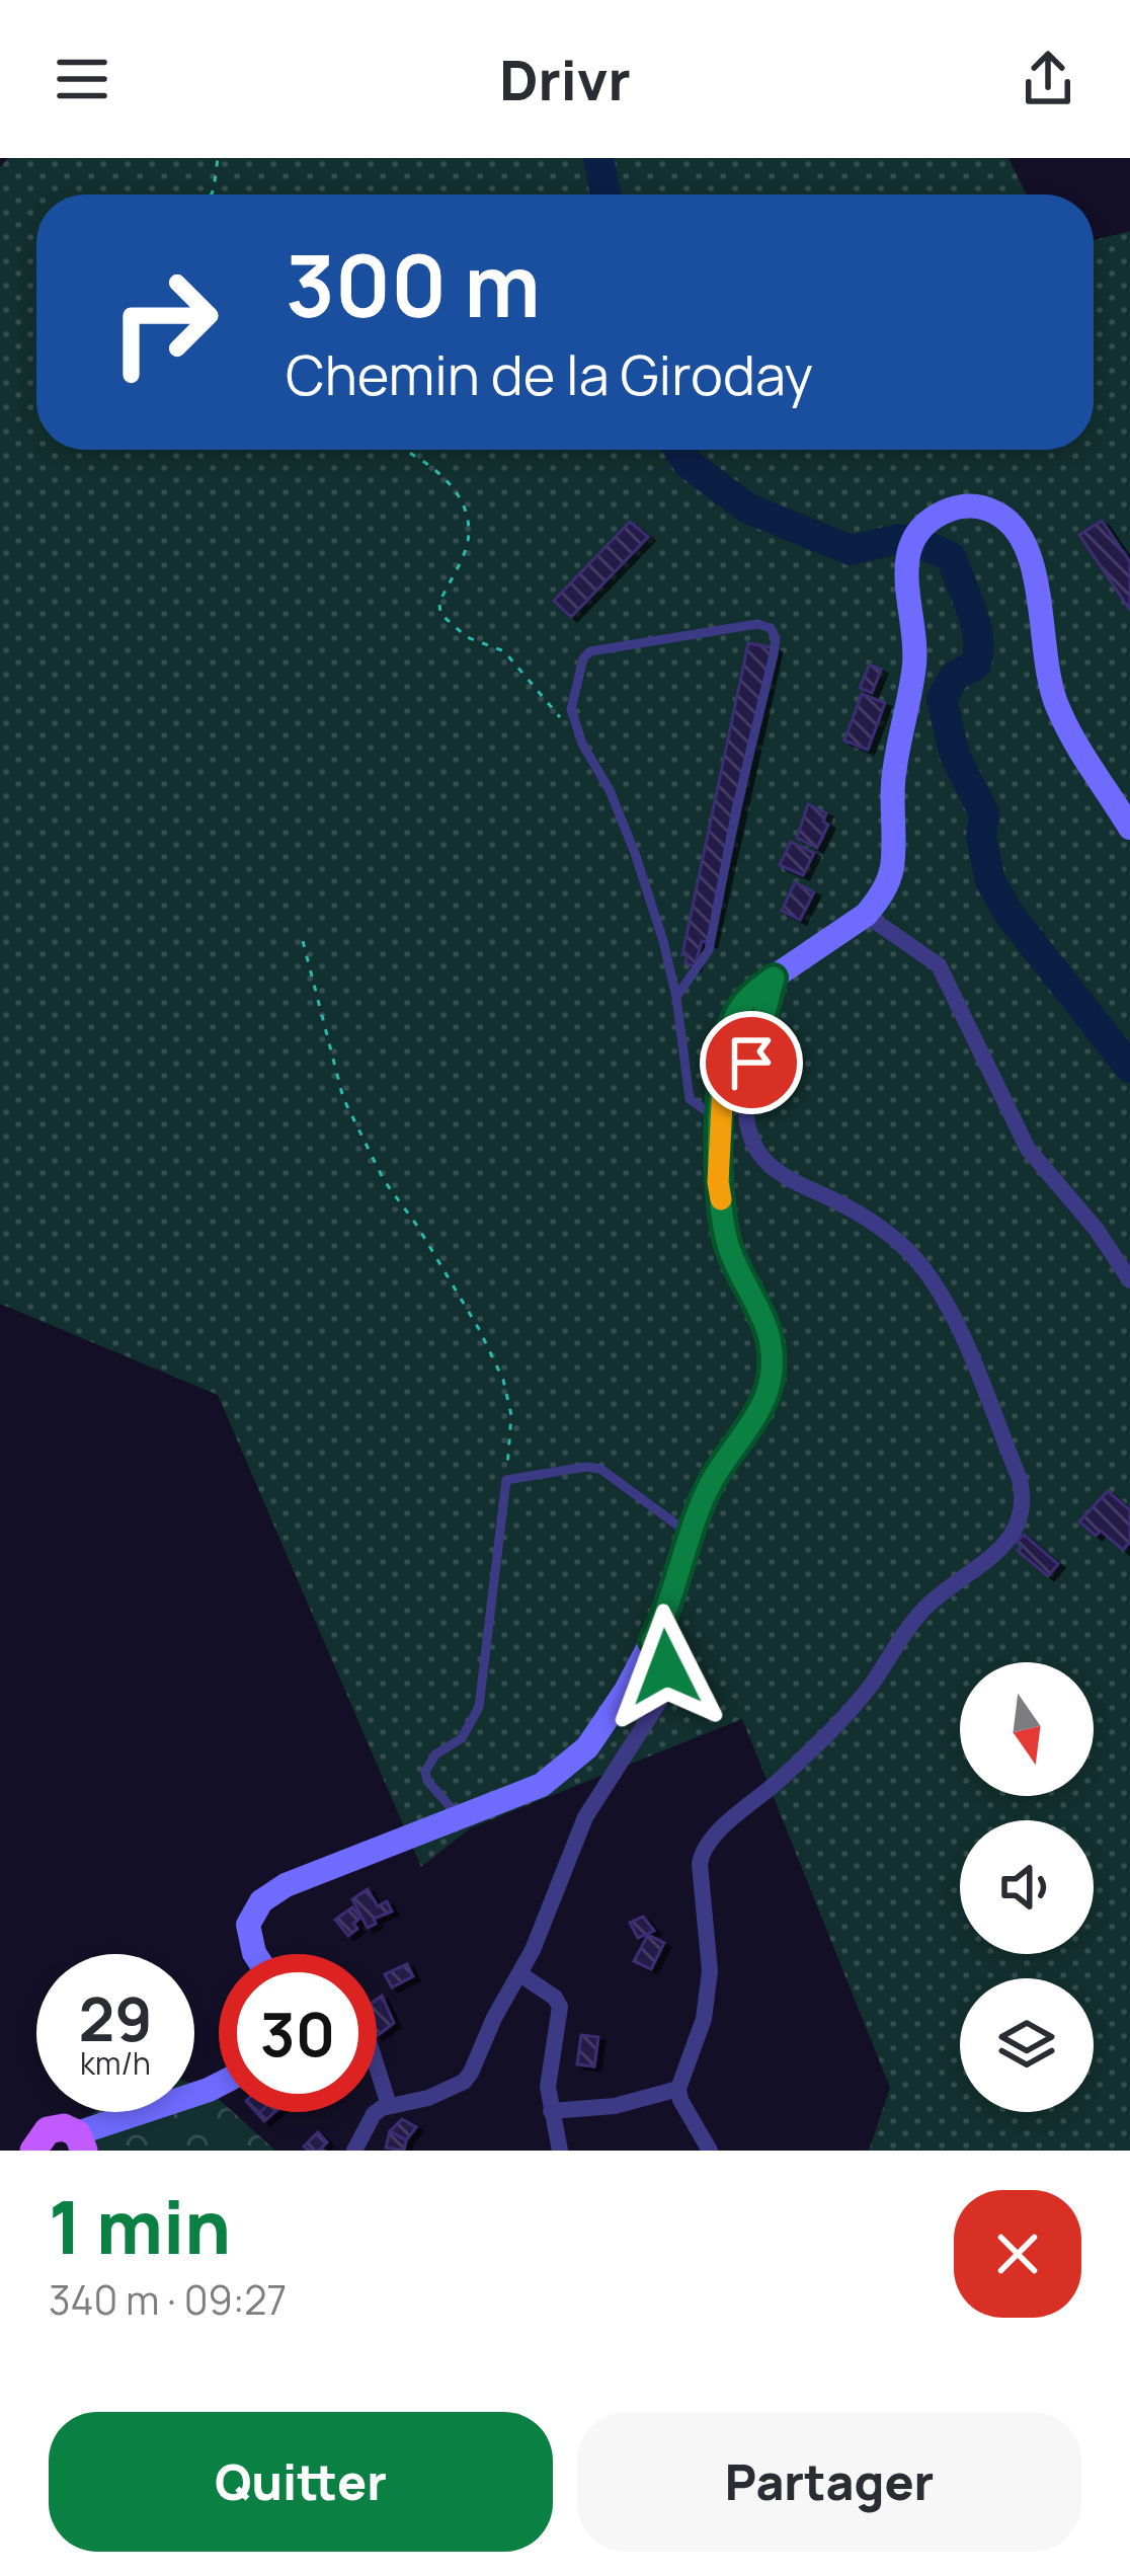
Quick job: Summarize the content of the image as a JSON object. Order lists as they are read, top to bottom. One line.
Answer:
{"north":"bottom","page":{"header":"Drivr","turn":["300 m","Chemin de la Giroday"],"speed":"29 km/h","limit":"30","heading":["1 min","340 m · 09:27"],"buttons":["Quitter","Partager"]}}
